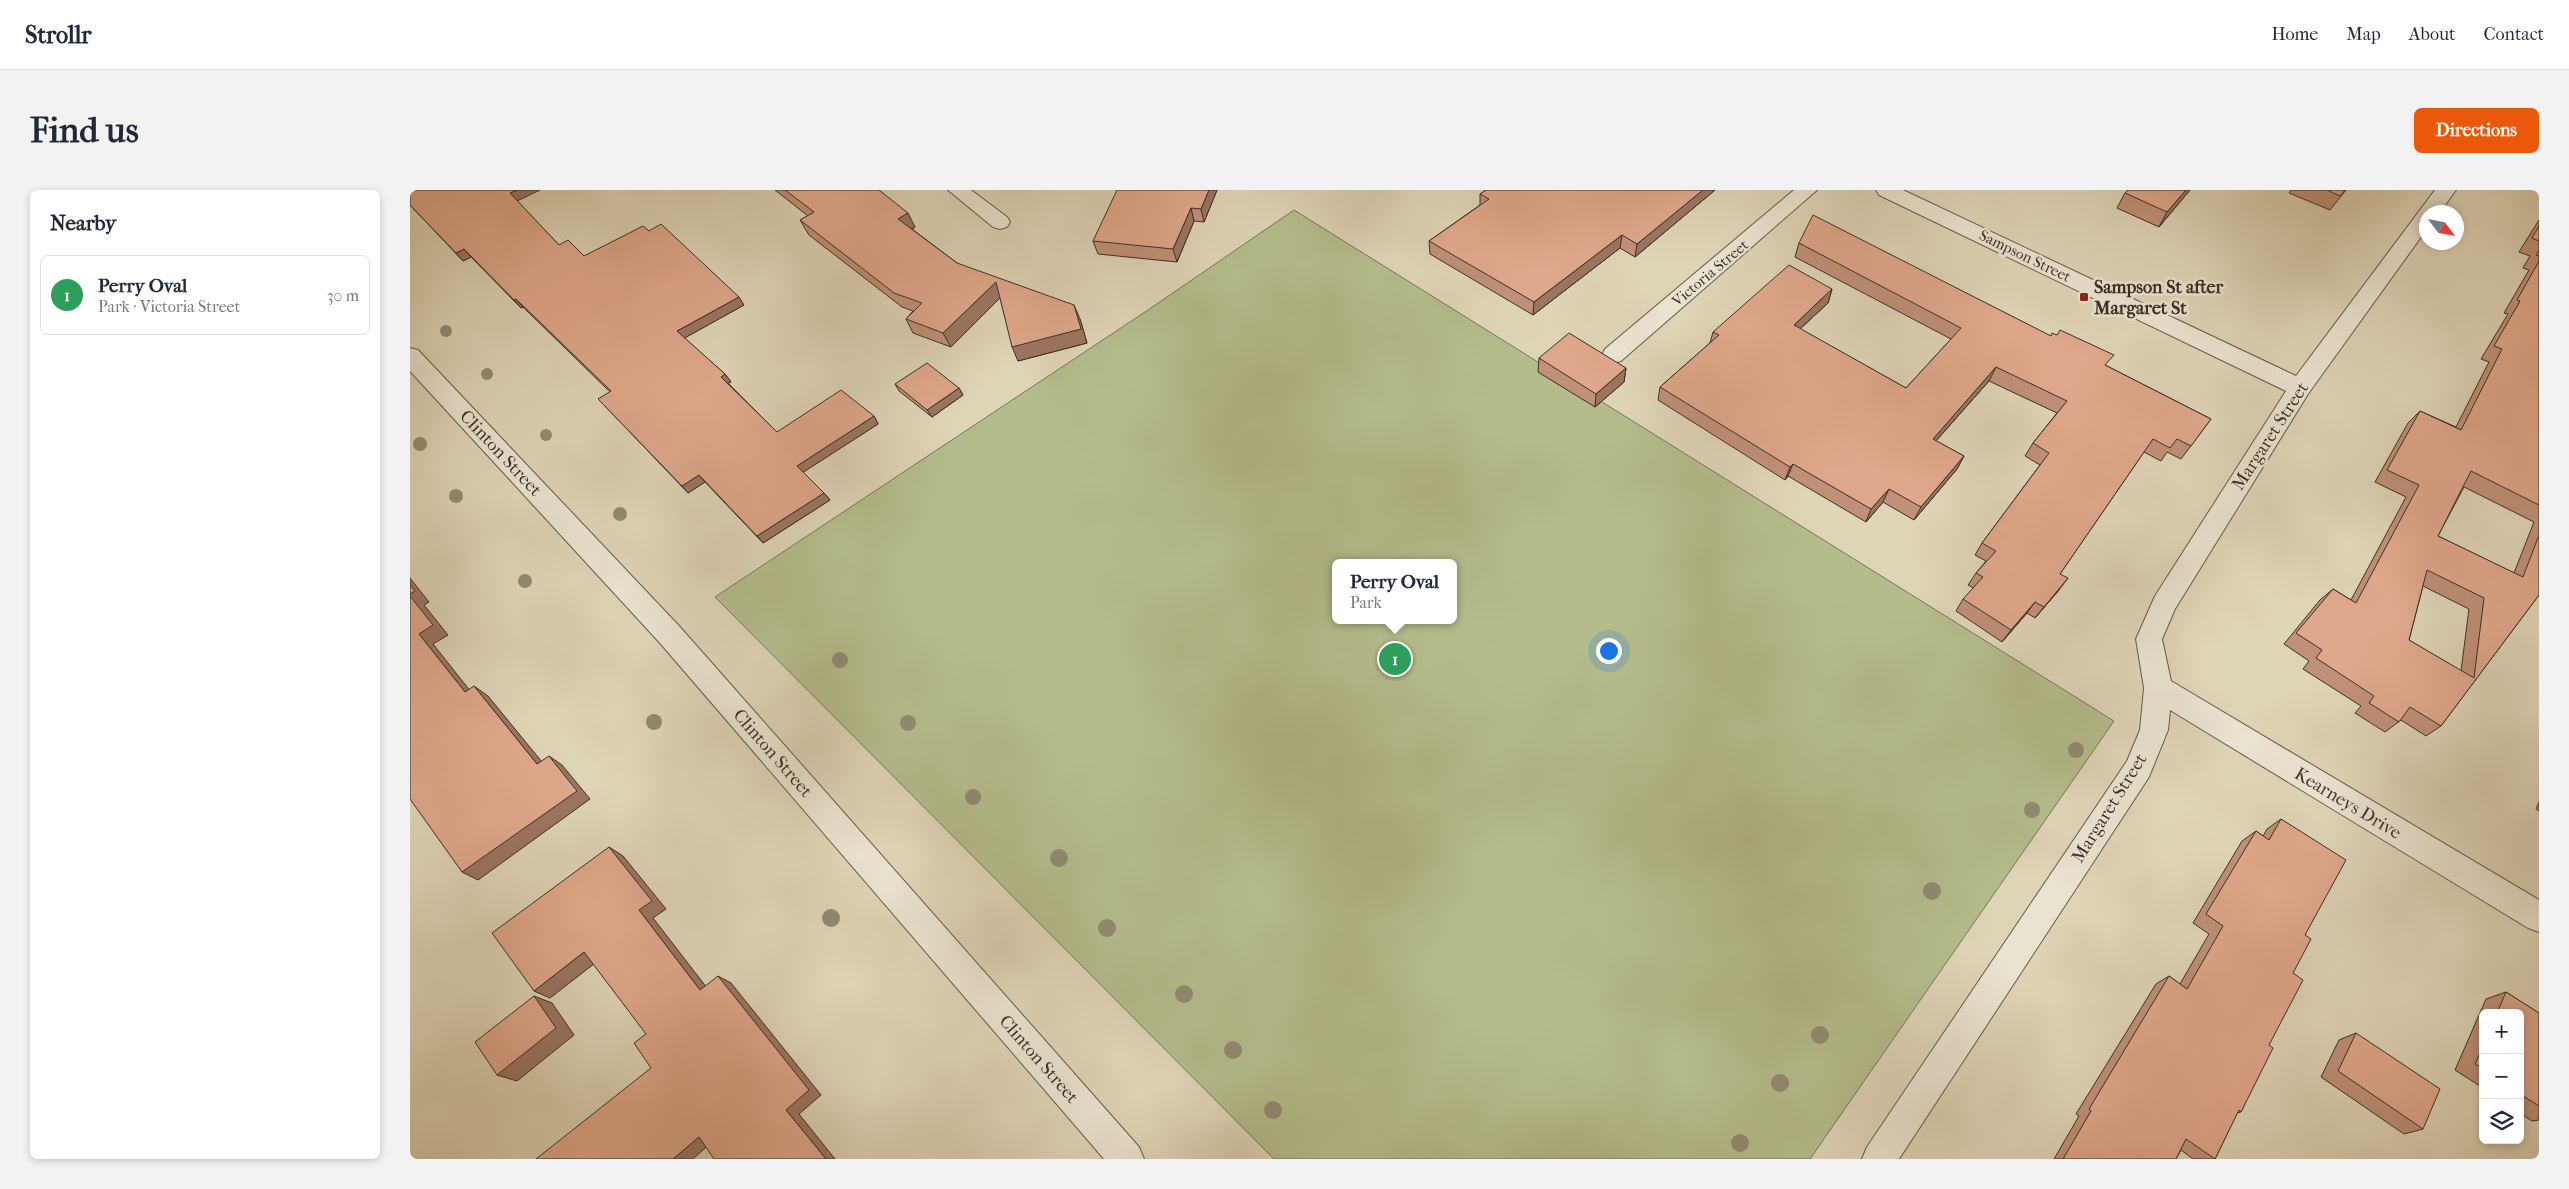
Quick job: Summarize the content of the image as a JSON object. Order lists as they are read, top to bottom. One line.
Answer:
{"streets":{"street":["Sampson Street","Victoria Street","Margaret Street","Clinton Street","Kearneys Drive"]},"crossings":[["Sampson Street","Margaret Street"],["Margaret Street","Kearneys Drive"]],"places":{"transit":["Sampson St after Margaret St"]},"north":"bottom right","page":{"header":"Strollr","nav":["Home","Map","About","Contact"],"buttons":"Directions","title":"Find us","heading":"Nearby","list":[{"mark":"1","name":"Perry Oval","note":"Park · Victoria Street","value":"30 m"}],"popup":["Perry Oval","Park"],"pins":"1","map_buttons":["+","−"]}}
